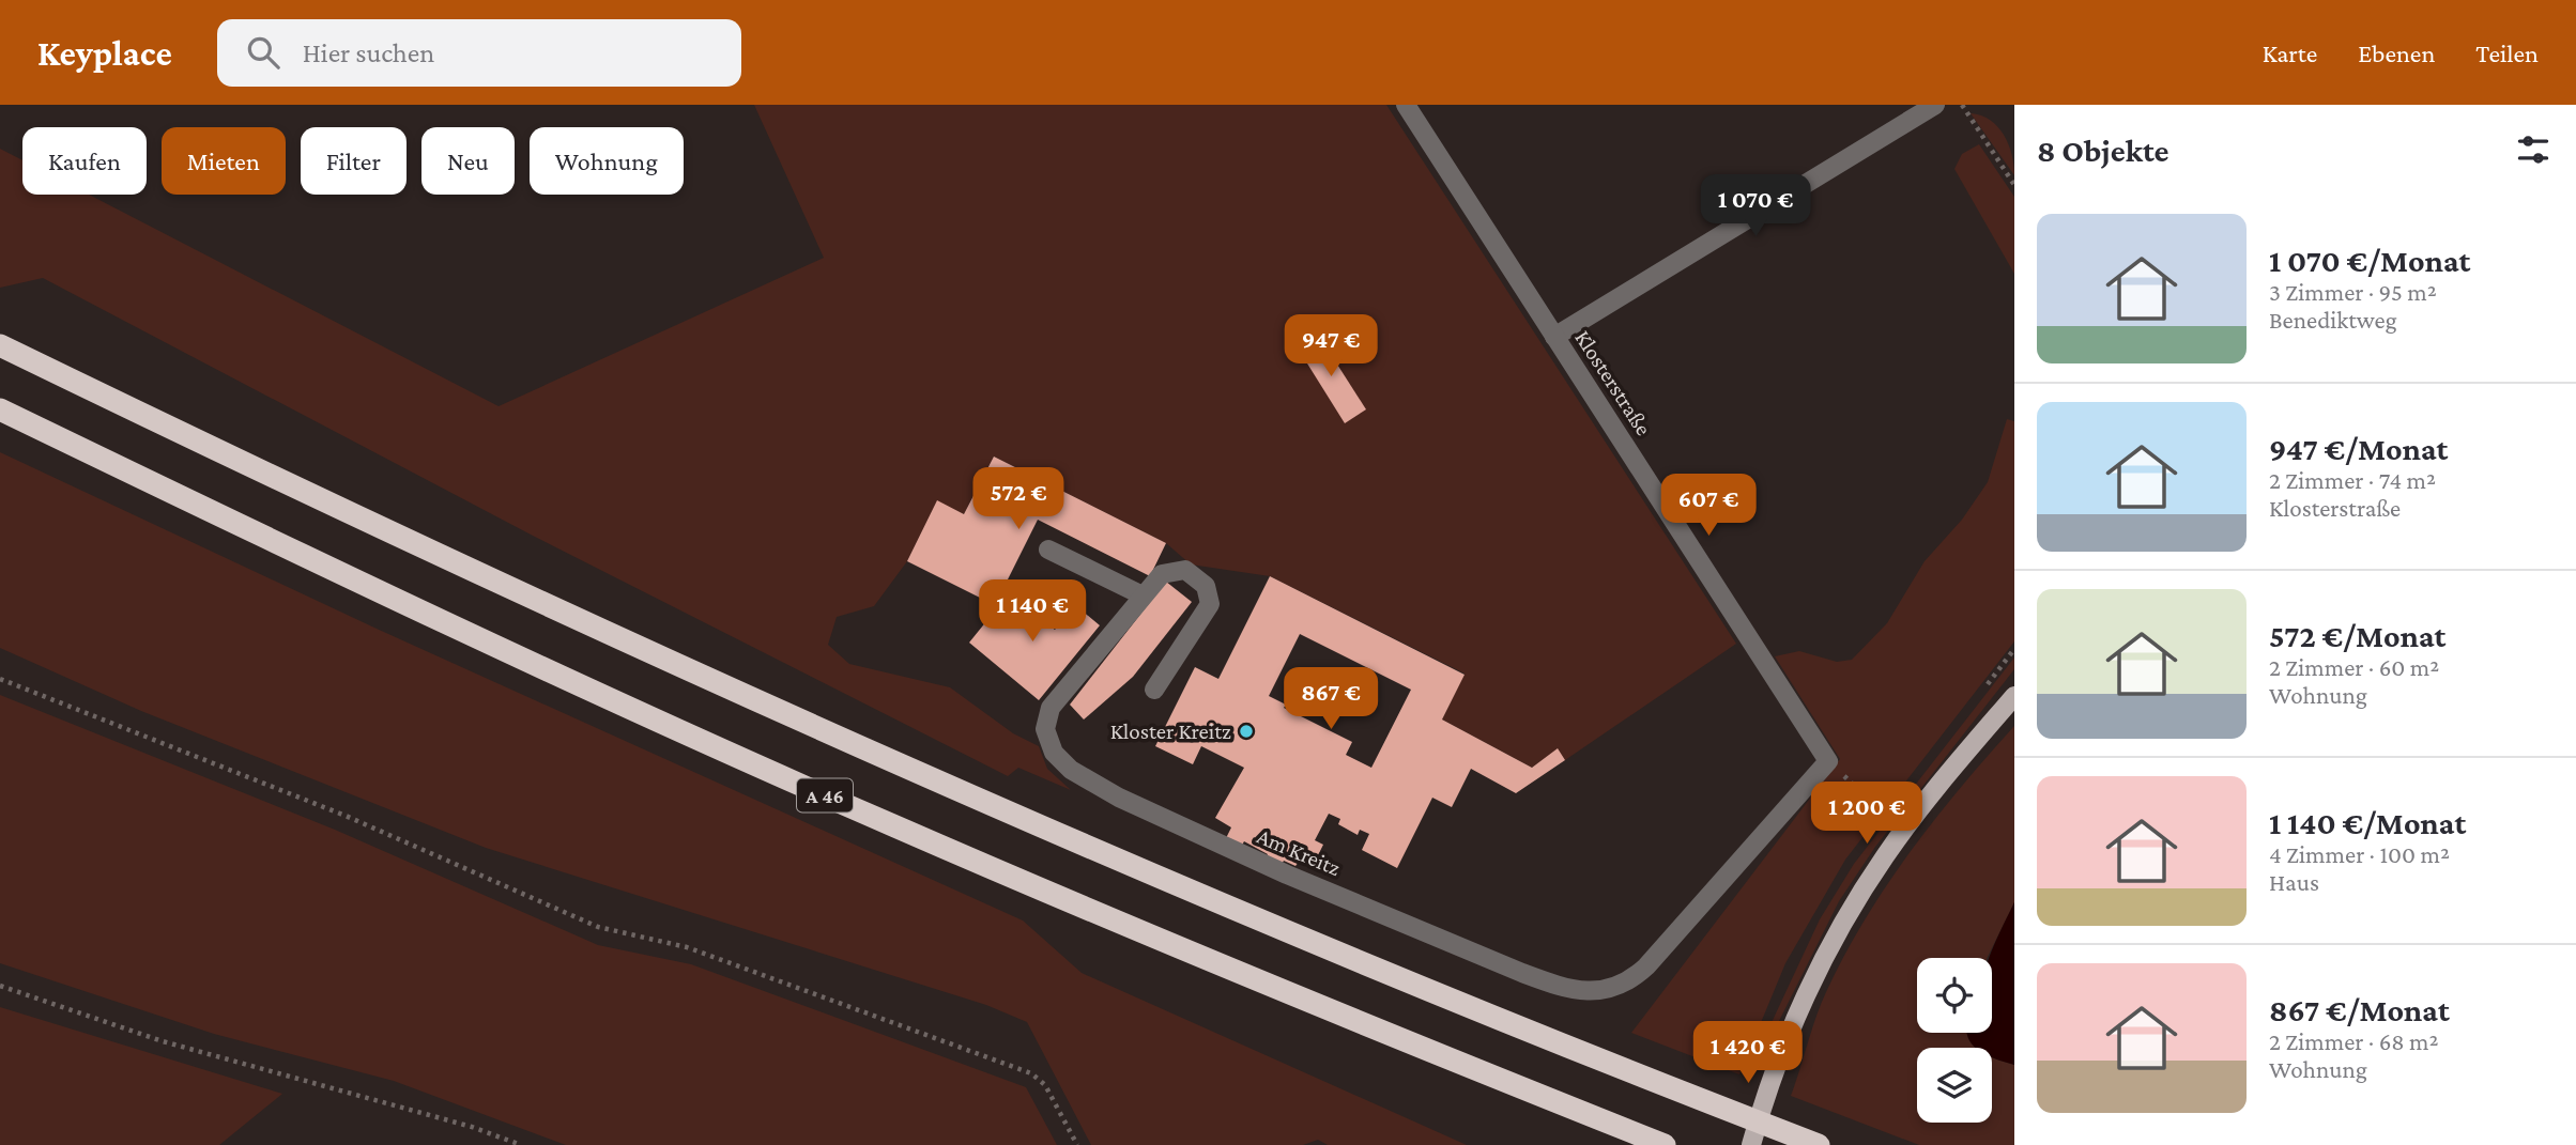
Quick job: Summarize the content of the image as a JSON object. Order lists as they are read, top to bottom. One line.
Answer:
{"streets":{"highway":["A 46"],"street":["Klosterstraße","Am Kreitz"]},"crossings":[["Klosterstraße","Am Kreitz"]],"places":["Kloster Kreitz"],"page":{"header":"Keyplace","search":"Hier suchen","nav":["Karte","Ebenen","Teilen"],"heading":"8 Objekte","chip":["Kaufen","Mieten","Filter","Neu","Wohnung"],"price":["1 070 €","947 €","572 €","607 €","1 140 €","867 €","1 200 €","1 420 €"],"list":[{"name":"1 070 €/Monat","note":"3 Zimmer · 95 m² · Benediktweg"},{"name":"947 €/Monat","note":"2 Zimmer · 74 m² · Klosterstraße"},{"name":"572 €/Monat","note":"2 Zimmer · 60 m² · Wohnung"},{"name":"1 140 €/Monat","note":"4 Zimmer · 100 m² · Haus"},{"name":"867 €/Monat","note":"2 Zimmer · 68 m² · Wohnung"}]}}
